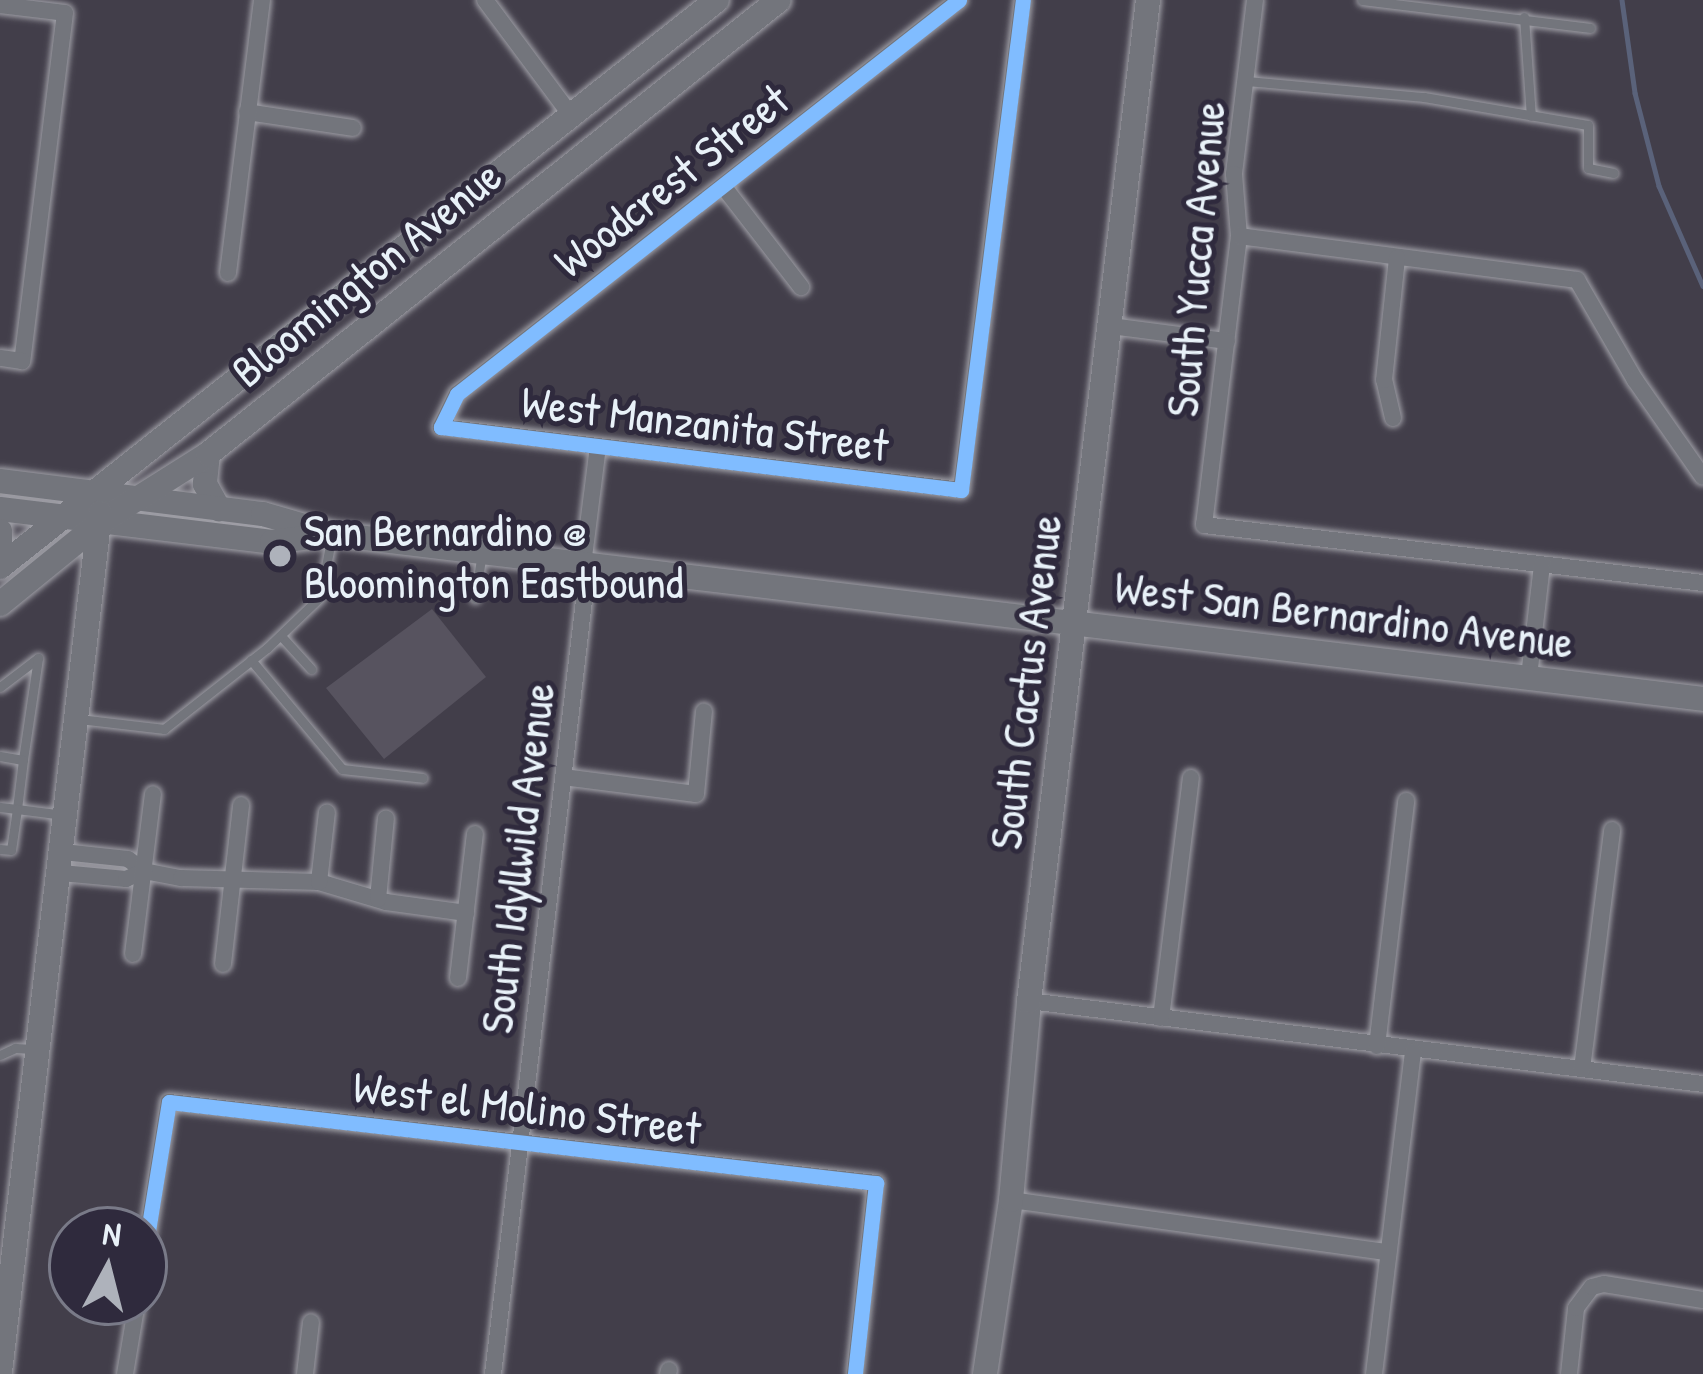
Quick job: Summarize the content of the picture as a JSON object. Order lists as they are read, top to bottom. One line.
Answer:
{"streets":{"main road":["Bloomington Avenue","West San Bernardino Avenue","South Cactus Avenue"],"street":["Woodcrest Street","South Yucca Avenue","West Manzanita Street","South Idyllwild Avenue","West el Molino Street"]},"crossings":[["Woodcrest Street","West Manzanita Street"],["Bloomington Avenue","West San Bernardino Avenue"],["West Manzanita Street","South Idyllwild Avenue"],["West San Bernardino Avenue","South Cactus Avenue"],["West San Bernardino Avenue","South Idyllwild Avenue"],["South Idyllwild Avenue","West el Molino Street"]],"places":["San Bernardino @ Bloomington Eastbound"],"north":"top"}
